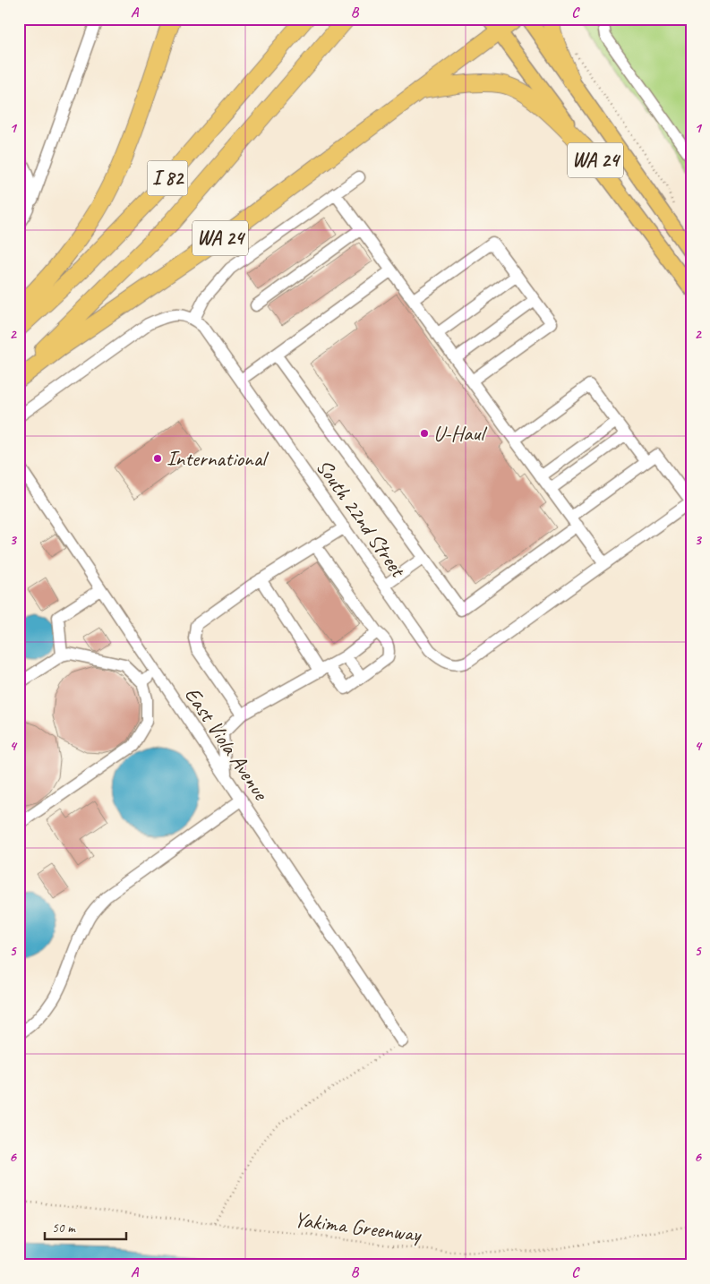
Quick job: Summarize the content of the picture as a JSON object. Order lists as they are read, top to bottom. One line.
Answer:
{"streets":{"highway":["WA 24","I 82"],"street":["South 22nd Street","East Viola Avenue"],"path":["Yakima Greenway"]},"places":["U-Haul","International"],"scale_bar":"50 m","grid":{"columns":["A","B","C"],"rows":["1","2","3","4","5","6"]}}
